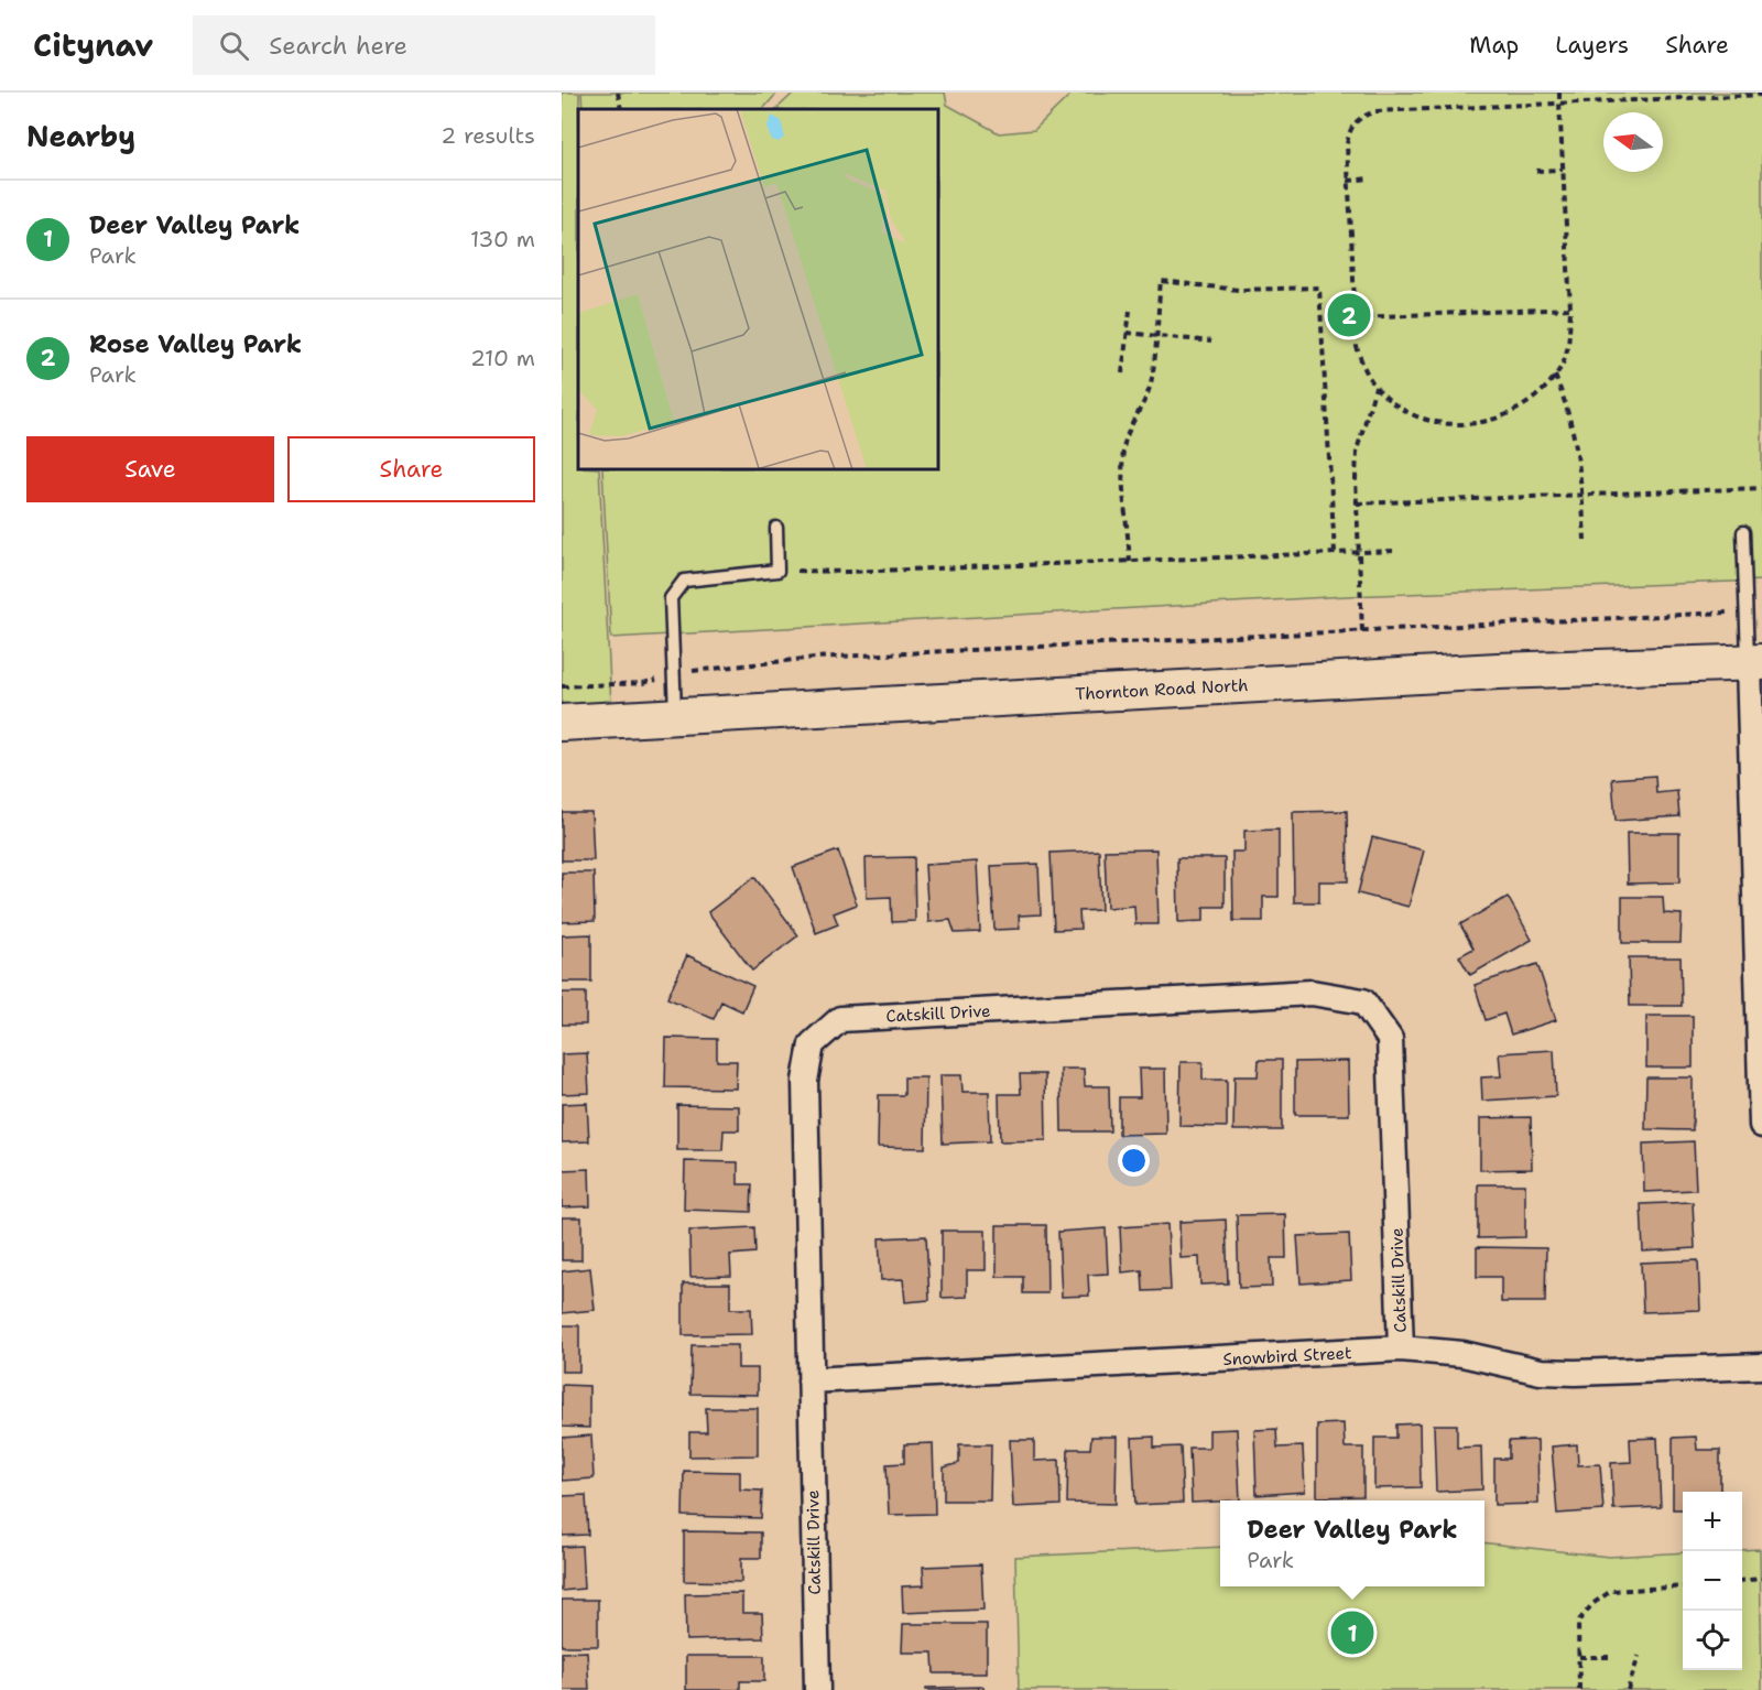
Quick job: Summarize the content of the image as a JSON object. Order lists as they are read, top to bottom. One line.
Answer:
{"streets":{"main road":["Thornton Road North"],"street":["Catskill Drive","Snowbird Street"]},"crossings":[["Catskill Drive","Snowbird Street"]],"north":"left","page":{"header":"Citynav","search":"Search here","nav":["Map","Layers","Share"],"heading":["Nearby","2 results"],"list":[{"mark":"1","name":"Deer Valley Park","note":"Park","value":"130 m"},{"mark":"2","name":"Rose Valley Park","note":"Park","value":"210 m"}],"pins":["2","1"],"buttons":["Save","Share"],"map_buttons":["+","−"],"popup":["Deer Valley Park","Park"]}}
